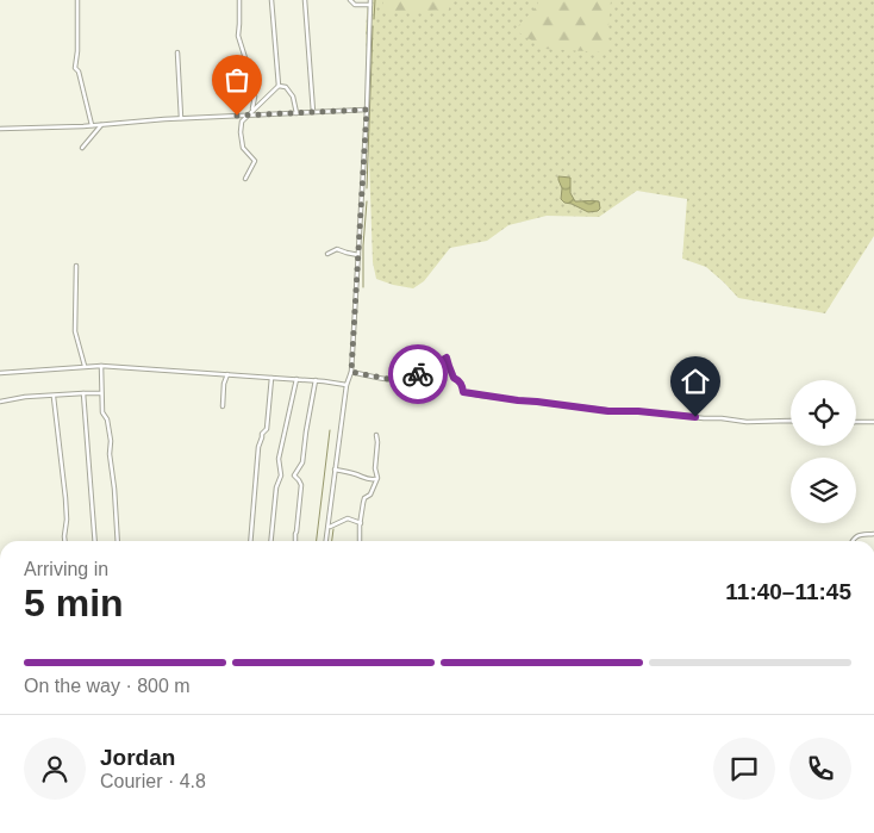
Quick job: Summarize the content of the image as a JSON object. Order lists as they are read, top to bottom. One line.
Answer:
{"page":{"heading":["5 min","Arriving in","11:40–11:45"],"panel":["Jordan","Courier · 4.8"],"bar":"On the way · 800 m"}}
